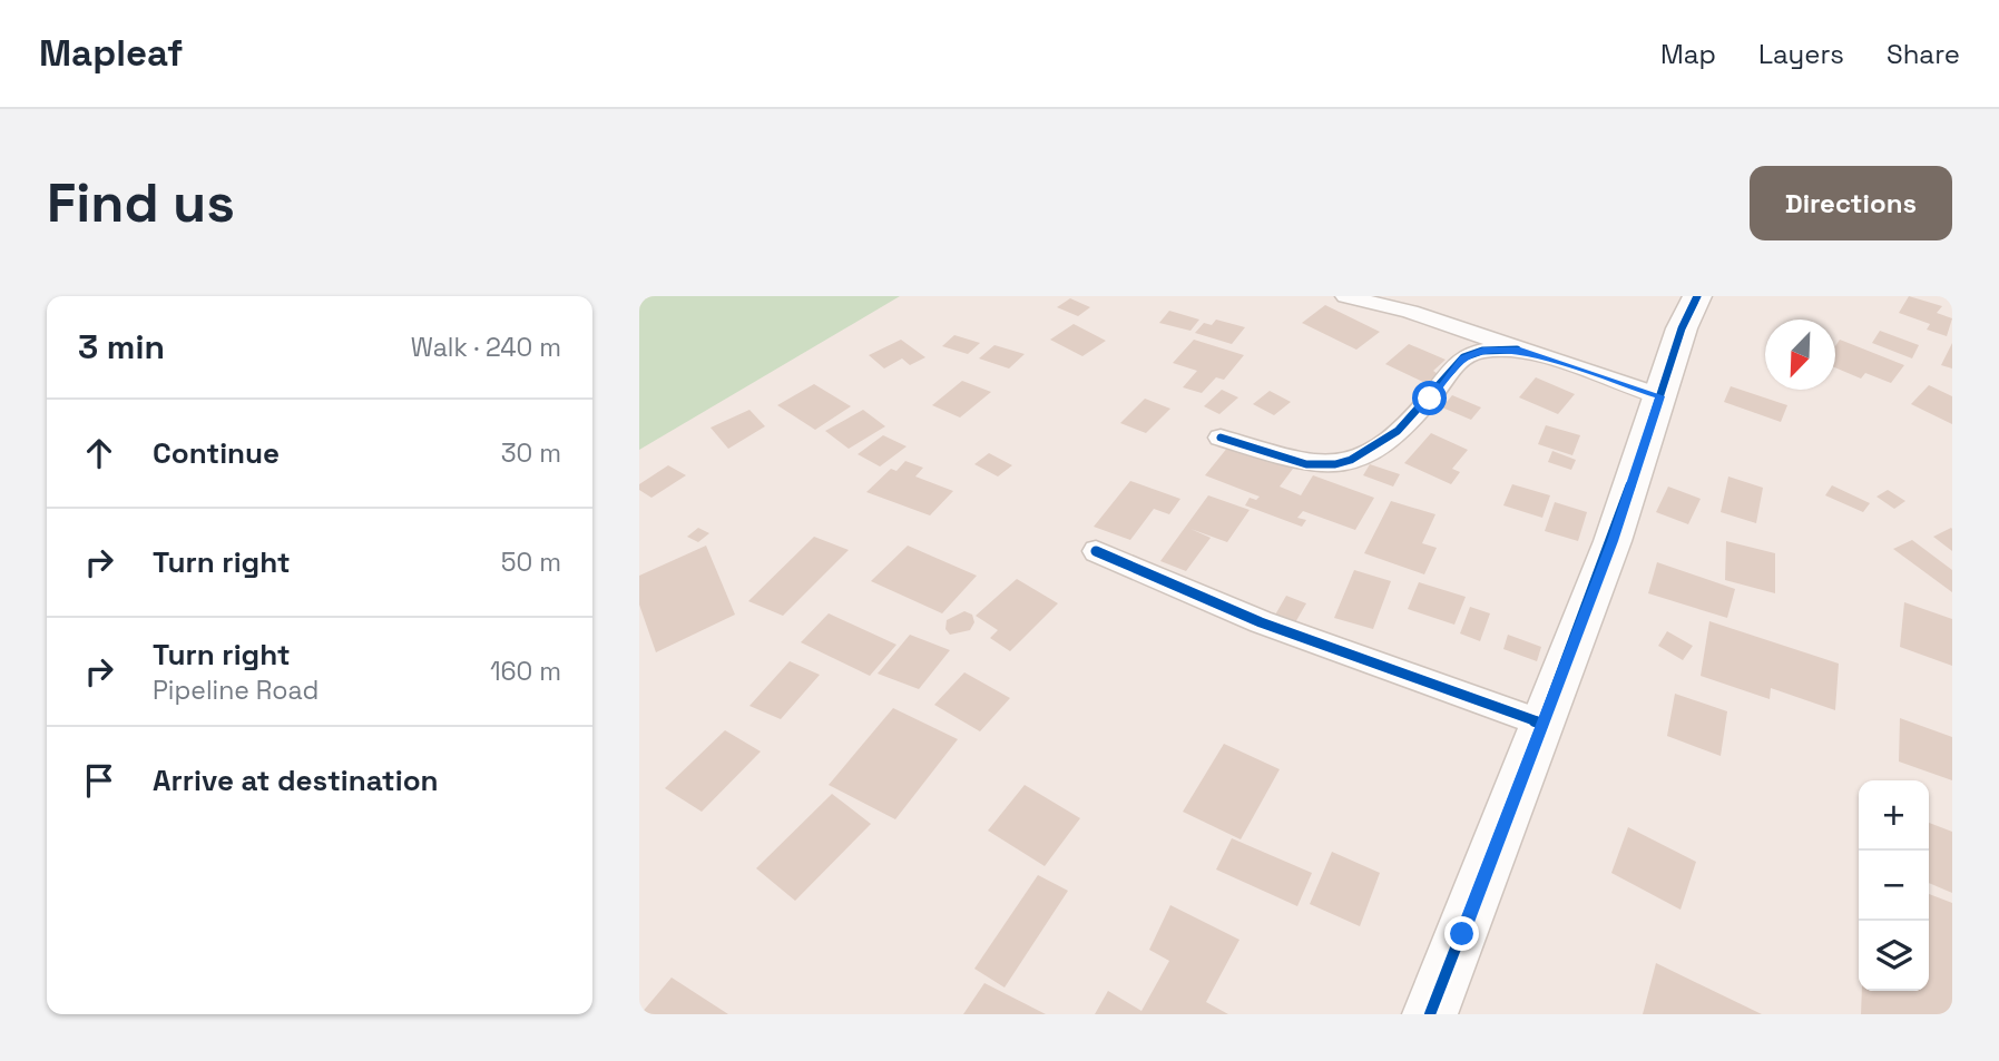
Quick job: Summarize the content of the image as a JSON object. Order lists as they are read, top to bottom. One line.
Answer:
{"north":"bottom left","page":{"header":"Mapleaf","nav":["Map","Layers","Share"],"buttons":"Directions","title":"Find us","heading":["3 min","Walk · 240 m"],"list":[["Continue","30 m"],["Turn right","50 m"],["Turn right","Pipeline Road","160 m"],"Arrive at destination"],"map_buttons":["+","−"]}}
